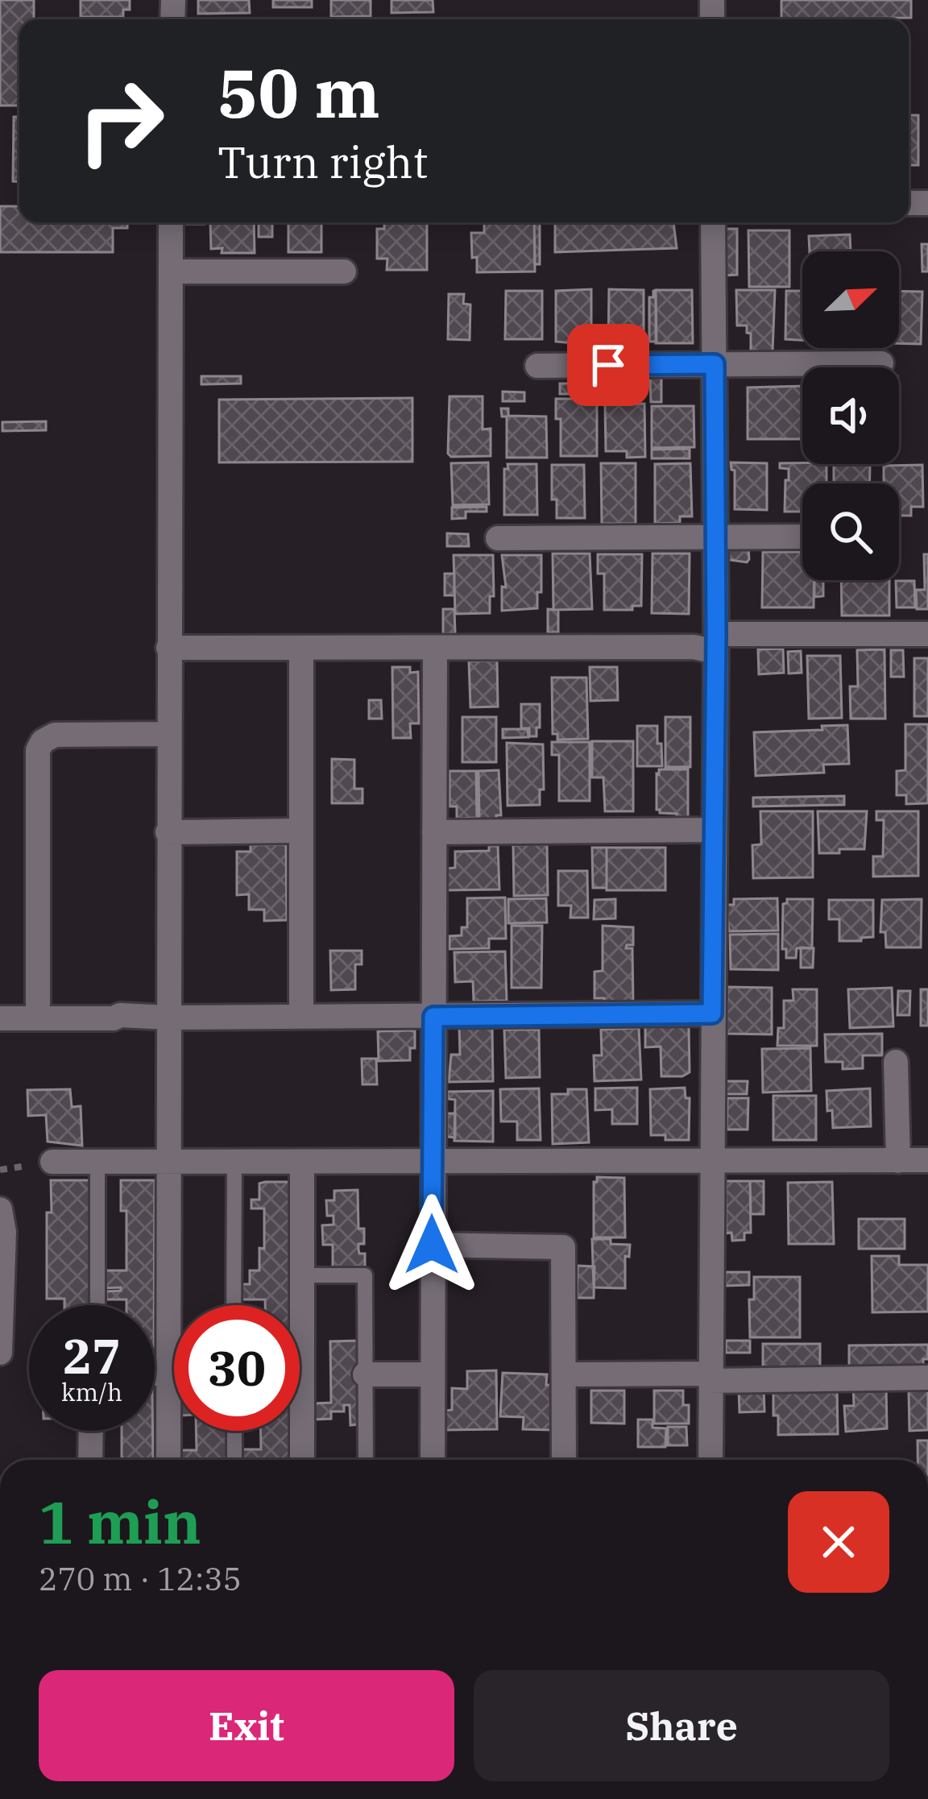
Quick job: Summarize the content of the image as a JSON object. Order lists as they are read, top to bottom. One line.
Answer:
{"north":"top right","page":{"turn":["50 m","Turn right"],"speed":"27 km/h","limit":"30","heading":["1 min","270 m · 12:35"],"buttons":["Exit","Share"]}}
